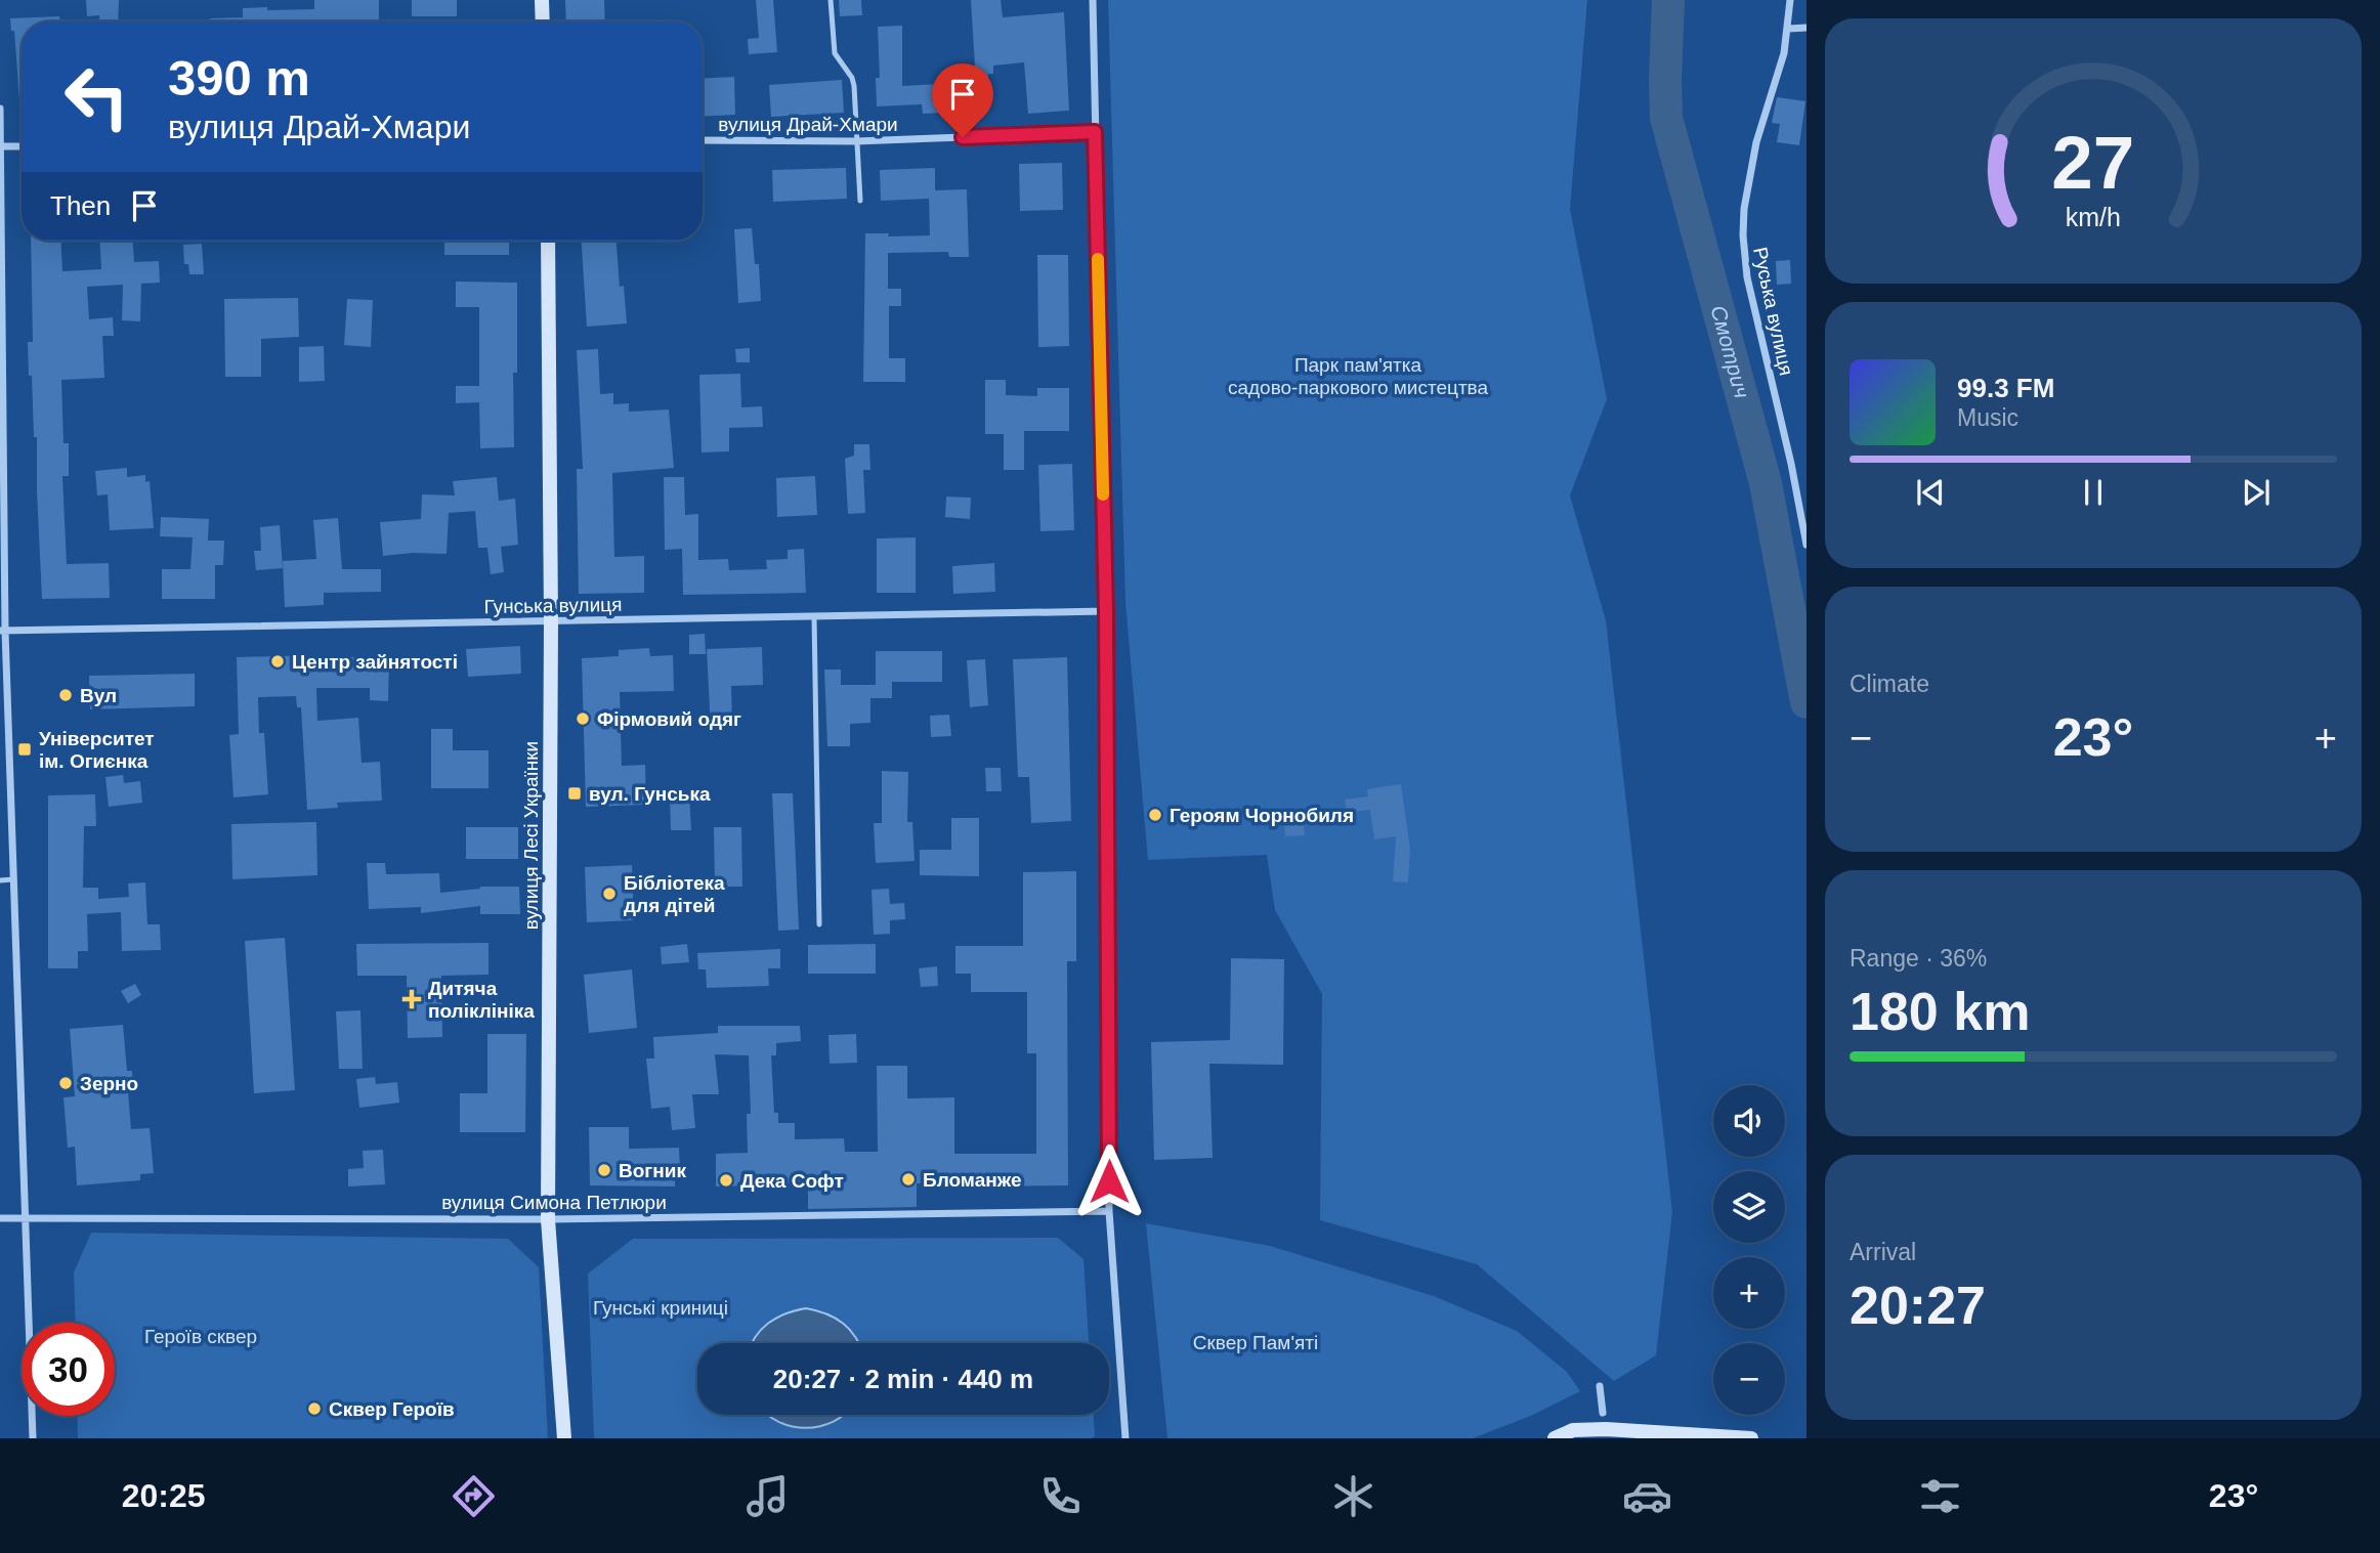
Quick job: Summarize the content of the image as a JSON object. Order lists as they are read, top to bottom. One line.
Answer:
{"streets":{"street":["вулиця Драй-Хмари","Руська вулиця","Гунська вулиця","вулиця Лесі Українки","вулиця Симона Петлюри"]},"crossings":[["Гунська вулиця","вулиця Лесі Українки"],["вулиця Лесі Українки","вулиця Симона Петлюри"]],"water":["Смотрич"],"parks":["Парк пам'ятка садово-паркового мистецтва","Гунські криниці","Героїв сквер","Сквер Пам'яті"],"places":{"other":["Центр зайнятості","Вул","Фірмовий одяг","Героям Чорнобиля","Бібліотека для дітей","Зерно","Вогник","Бломанже","Дека Софт","Сквер Героїв"],"transit":["Університет ім. Огиєнка","вул. Гунська"],"health":["Дитяча поліклініка"]},"page":{"turn":["390 m","вулиця Драй-Хмари"],"then":"Then","song":["99.3 FM","Music"],"tile":["Climate",["Range · 36%","180 km"],["Arrival","20:27"]],"heat":["−","23°","+"],"map_buttons":["+","−"],"limit":"30","trip":"20:27 · 2 min · 440 m","tabs":["20:25","23°"],"gauge":["27","km/h"]}}
